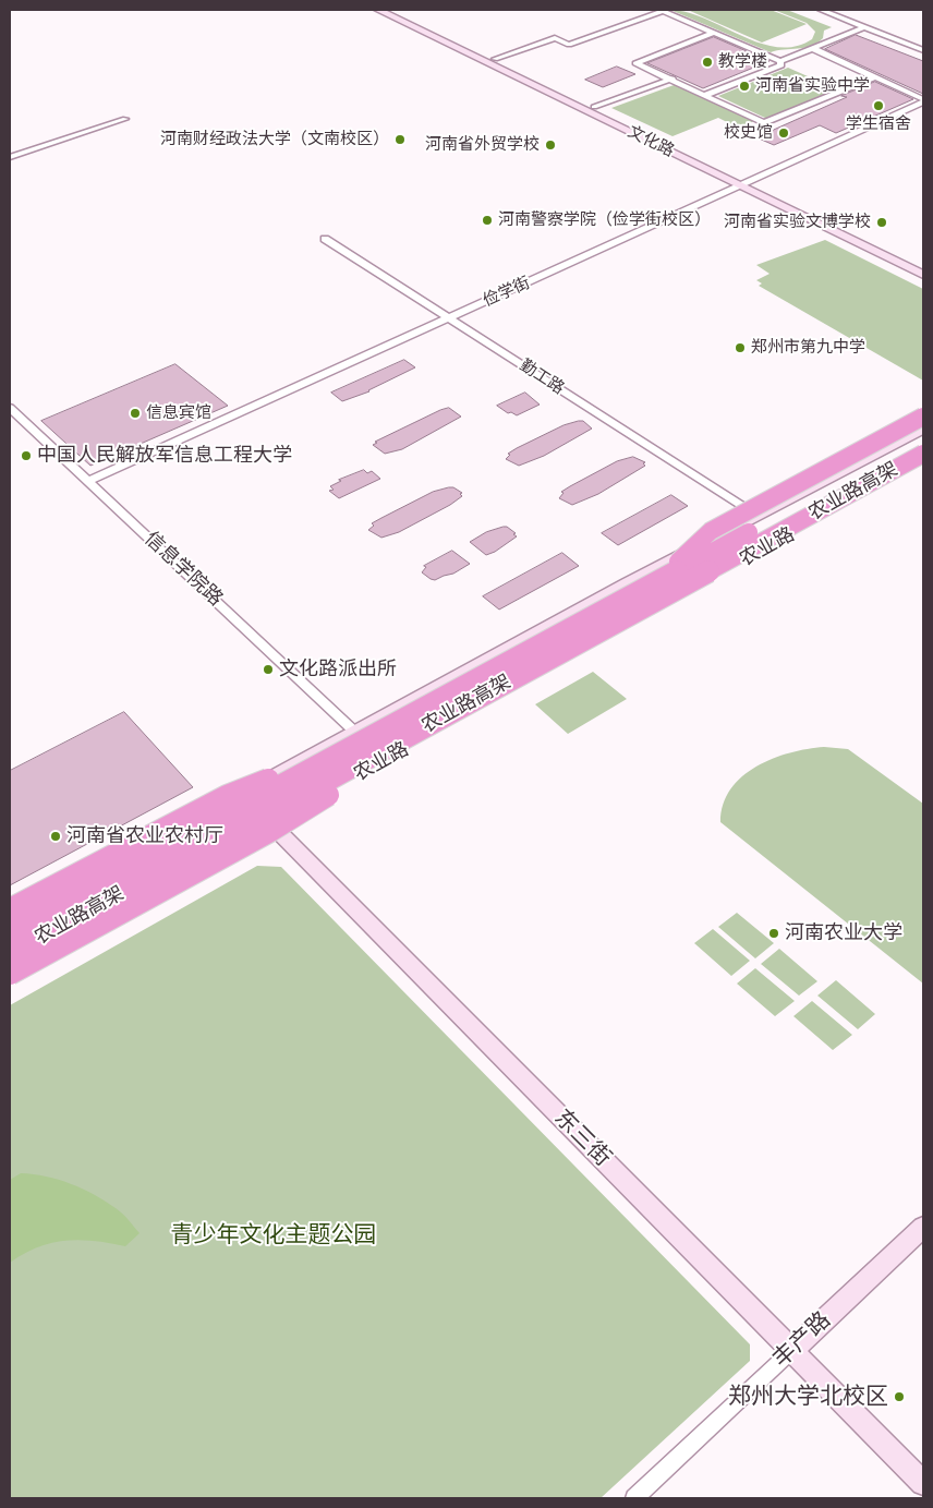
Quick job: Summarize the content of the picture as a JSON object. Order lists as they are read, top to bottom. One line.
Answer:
{"streets":{"highway":["农业路高架"],"street":["文化路","俭学街","勤工路","农业路","信息学院路","东三街","丰产路"]},"crossings":[["文化路","俭学街"],["俭学街","勤工路"],["俭学街","信息学院路"],["勤工路","农业路"],["农业路高架","农业路"],["农业路高架","信息学院路"],["农业路","信息学院路"],["农业路","东三街"],["东三街","丰产路"]],"parks":["青少年文化主题公园"],"places":["教学楼","河南省实验中学","学生宿舍","校史馆","河南财经政法大学（文南校区）","河南省外贸学校","河南警察学院（俭学街校区）","河南省实验文博学校","郑州市第九中学","信息宾馆","中国人民解放军信息工程大学","文化路派出所","河南省农业农村厅","河南农业大学","郑州大学北校区"]}
